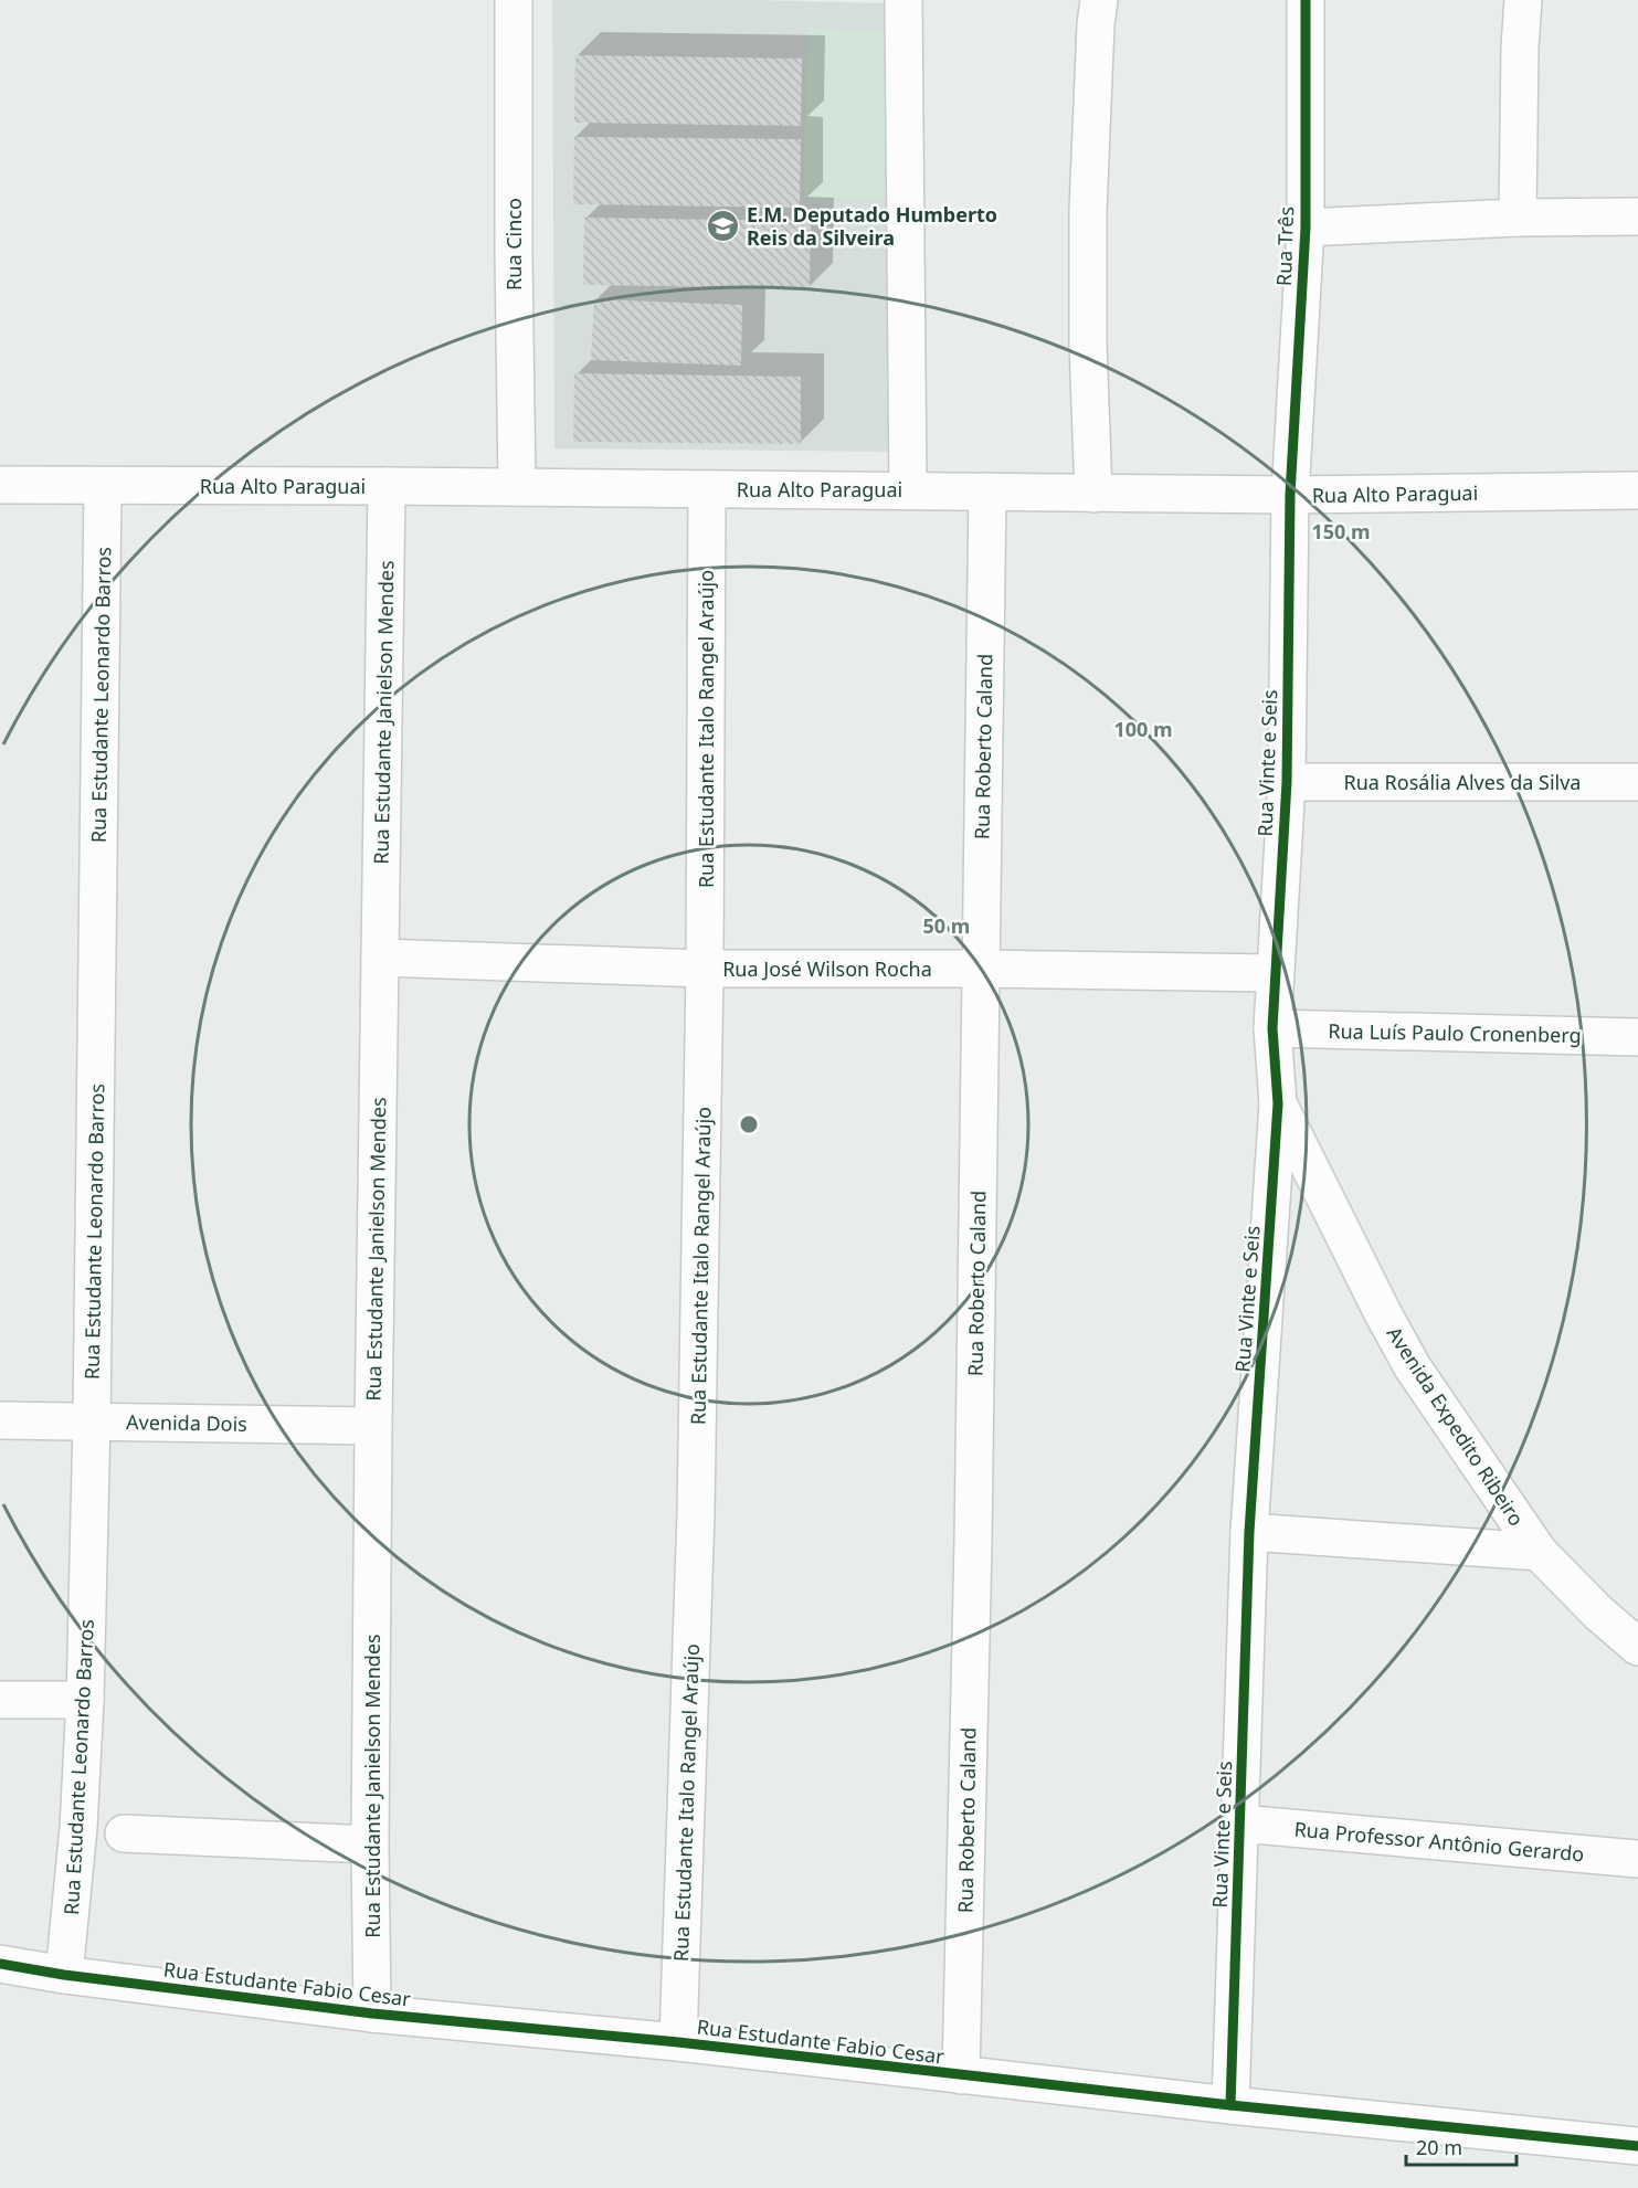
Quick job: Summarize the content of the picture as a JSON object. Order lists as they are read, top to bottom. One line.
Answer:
{"streets":{"street":["Rua Cinco","Rua Três","Rua Alto Paraguai","Rua Estudante Leonardo Barros","Rua Estudante Janielson Mendes","Rua Estudante Italo Rangel Araújo","Rua Roberto Caland","Rua Vinte e Seis","Rua Rosália Alves da Silva","Rua José Wilson Rocha","Rua Luís Paulo Cronenberg","Avenida Dois","Avenida Expedito Ribeiro","Rua Professor Antônio Gerardo","Rua Estudante Fabio Cesar"]},"crossings":[["Rua Cinco","Rua Alto Paraguai"],["Rua Três","Rua Alto Paraguai"],["Rua Três","Rua Vinte e Seis"],["Rua Alto Paraguai","Rua Estudante Leonardo Barros"],["Rua Alto Paraguai","Rua Estudante Janielson Mendes"],["Rua Alto Paraguai","Rua Estudante Italo Rangel Araújo"],["Rua Alto Paraguai","Rua Roberto Caland"],["Rua Alto Paraguai","Rua Vinte e Seis"],["Rua Estudante Leonardo Barros","Avenida Dois"],["Rua Estudante Leonardo Barros","Rua Estudante Fabio Cesar"],["Rua Estudante Janielson Mendes","Rua José Wilson Rocha"],["Rua Estudante Janielson Mendes","Avenida Dois"],["Rua Estudante Janielson Mendes","Rua Estudante Fabio Cesar"],["Rua Estudante Italo Rangel Araújo","Rua José Wilson Rocha"],["Rua Estudante Italo Rangel Araújo","Rua Estudante Fabio Cesar"],["Rua Roberto Caland","Rua José Wilson Rocha"],["Rua Roberto Caland","Rua Estudante Fabio Cesar"],["Rua Vinte e Seis","Rua Rosália Alves da Silva"],["Rua Vinte e Seis","Rua José Wilson Rocha"],["Rua Vinte e Seis","Rua Luís Paulo Cronenberg"],["Rua Vinte e Seis","Avenida Expedito Ribeiro"],["Rua Vinte e Seis","Rua Professor Antônio Gerardo"],["Rua Vinte e Seis","Rua Estudante Fabio Cesar"]],"places":{"school or university":["E.M. Deputado Humberto Reis da Silveira"]},"scale_bar":"20 m","rings":["150 m","100 m","50 m"]}
